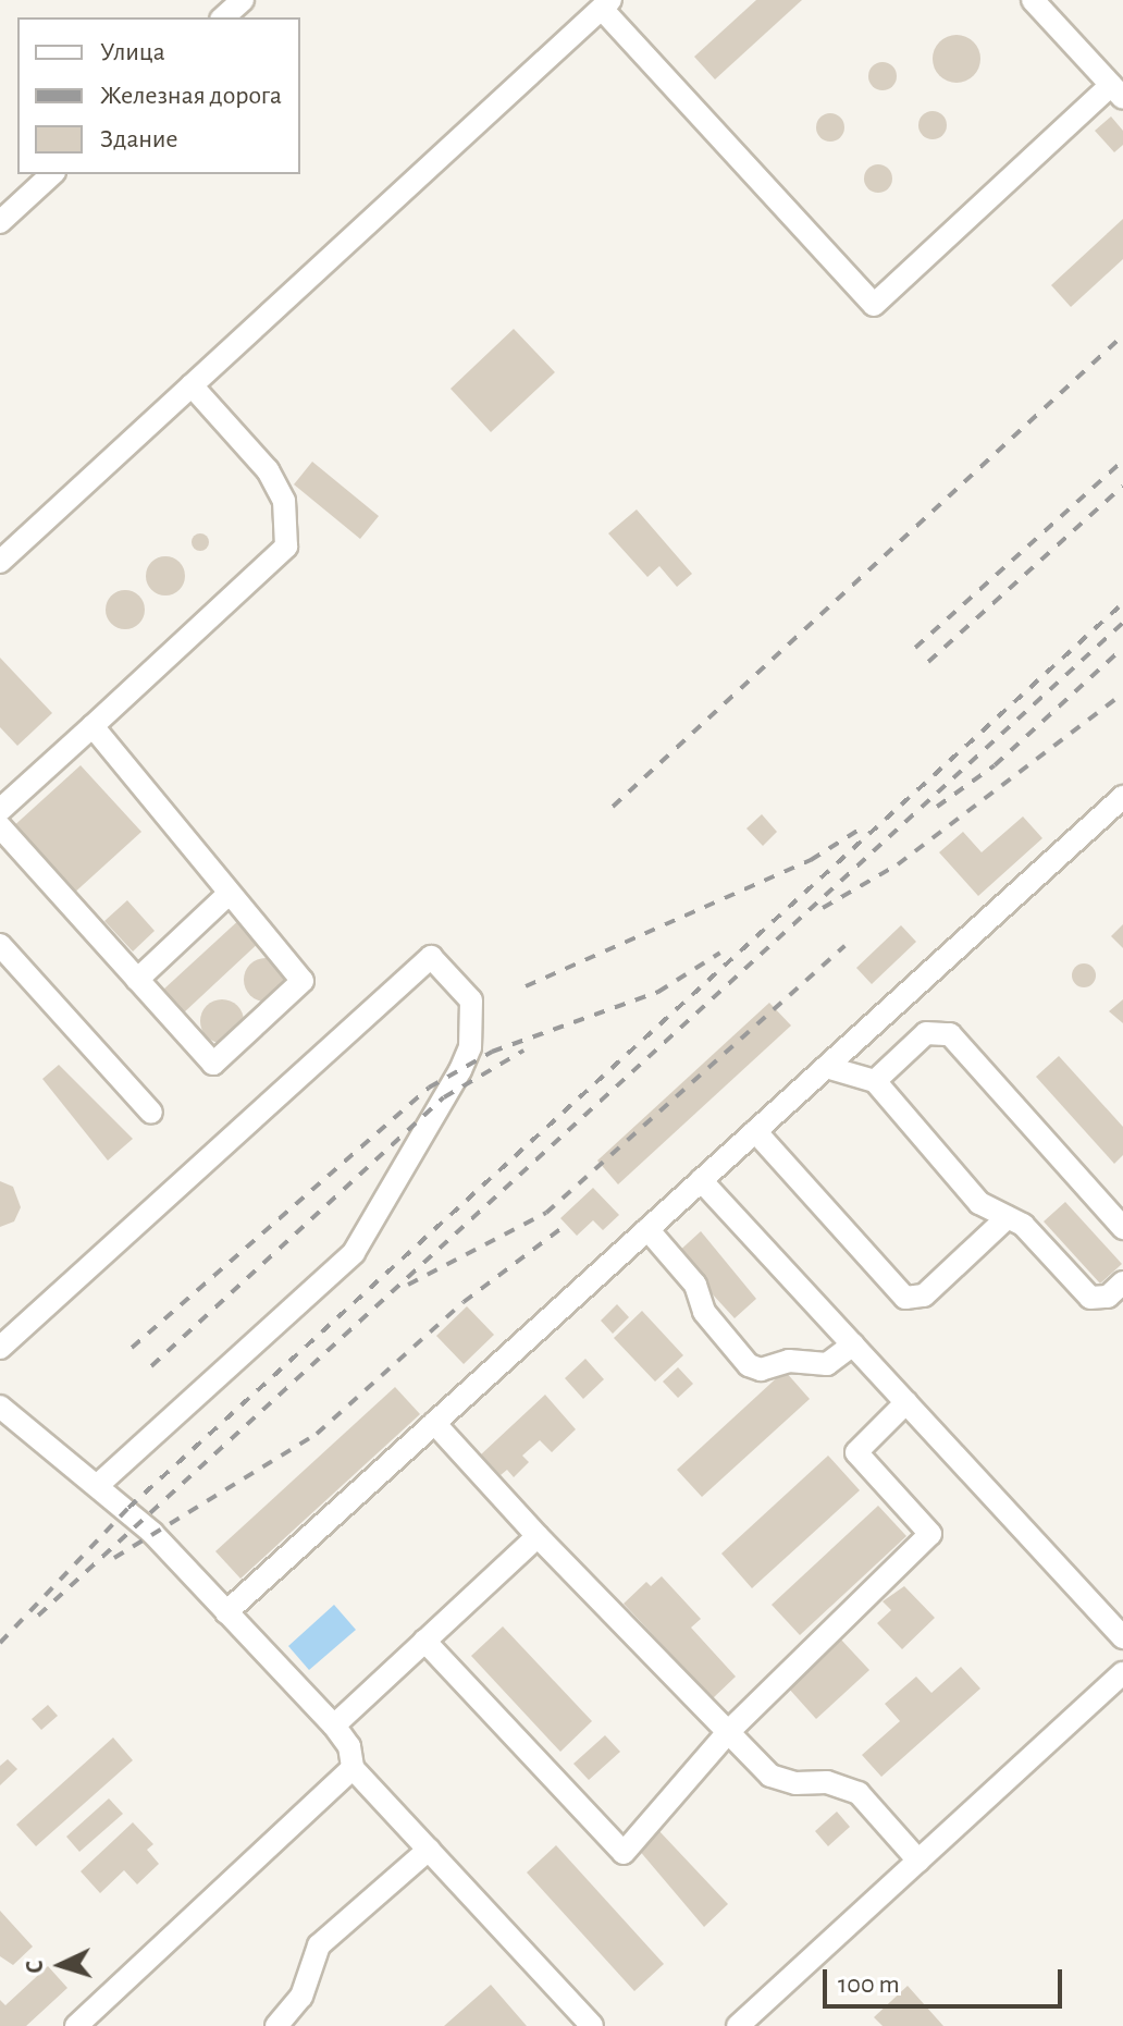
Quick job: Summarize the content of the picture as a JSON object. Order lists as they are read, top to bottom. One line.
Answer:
{"legend":["Улица","Железная дорога","Здание"],"scale_bar":"100 m","north":"left"}
